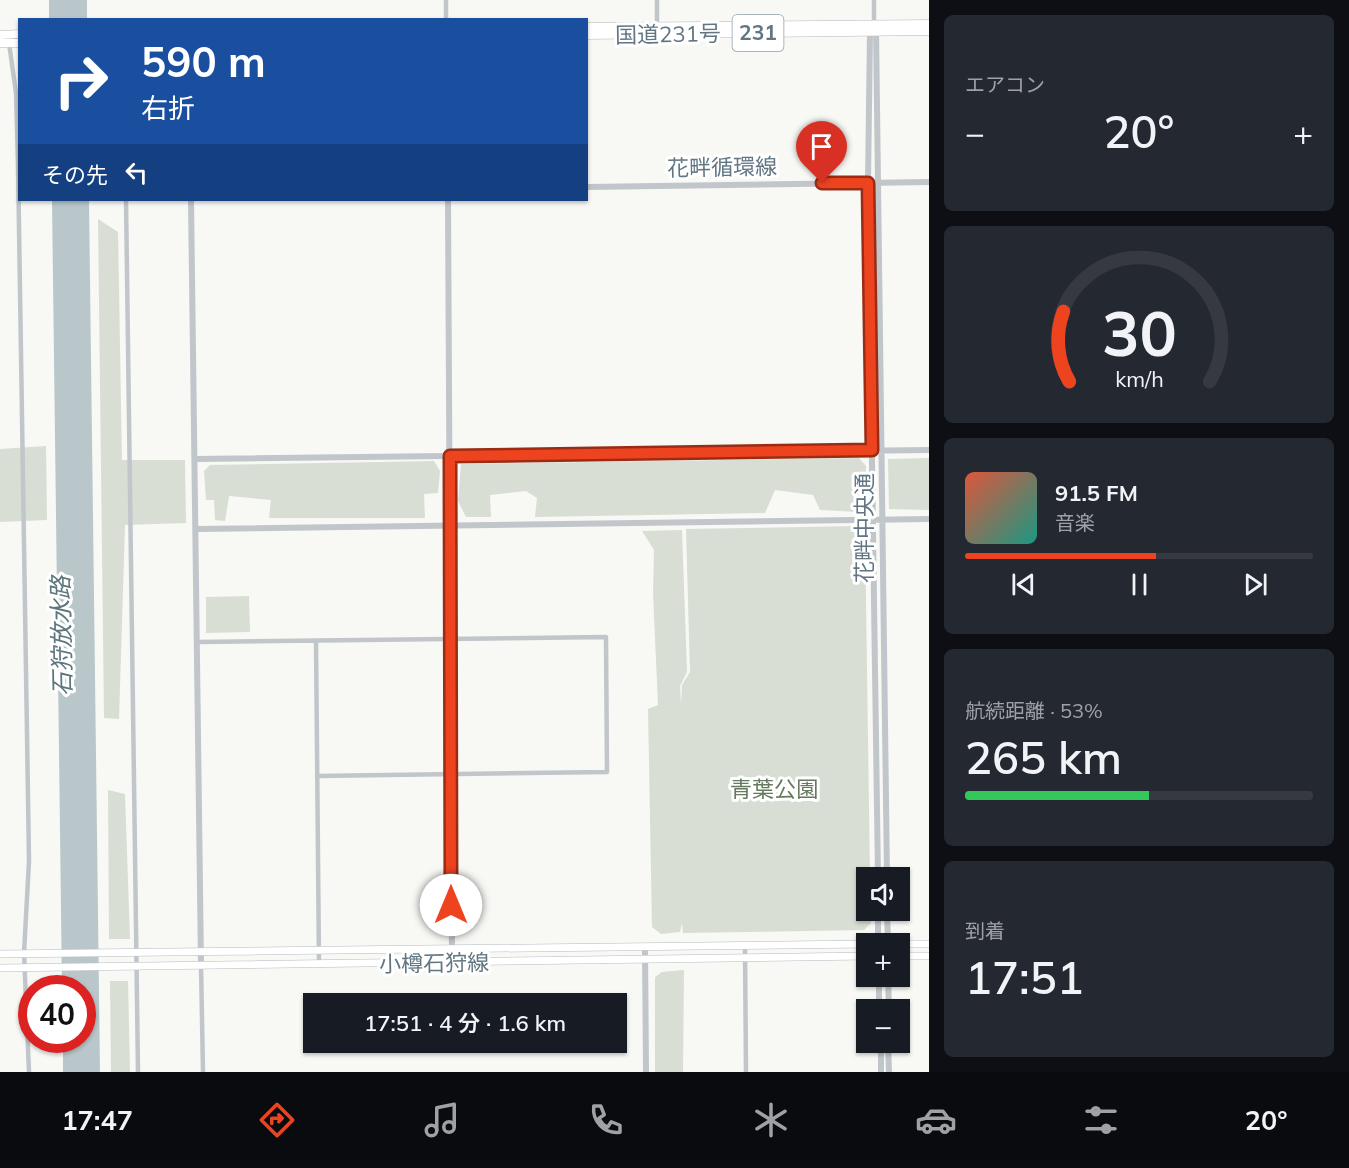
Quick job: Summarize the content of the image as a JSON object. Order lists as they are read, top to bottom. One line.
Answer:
{"streets":{"highway":["231","国道231号"],"main road":["小樽石狩線"],"street":["花畔循環線","花畔中央通"]},"crossings":[["国道231号","花畔中央通"],["花畔循環線","花畔中央通"]],"water":["石狩放水路"],"parks":["青葉公園"],"page":{"tile":["エアコン",["航続距離 · 53%","265 km"],["到着","17:51"]],"turn":["590 m","右折"],"heat":["−","20°","+"],"then":"その先","song":["91.5 FM","音楽"],"map_buttons":["+","−"],"limit":"40","trip":"17:51 · 4 分 · 1.6 km","tabs":["17:47","20°"],"gauge":["30","km/h"]}}
